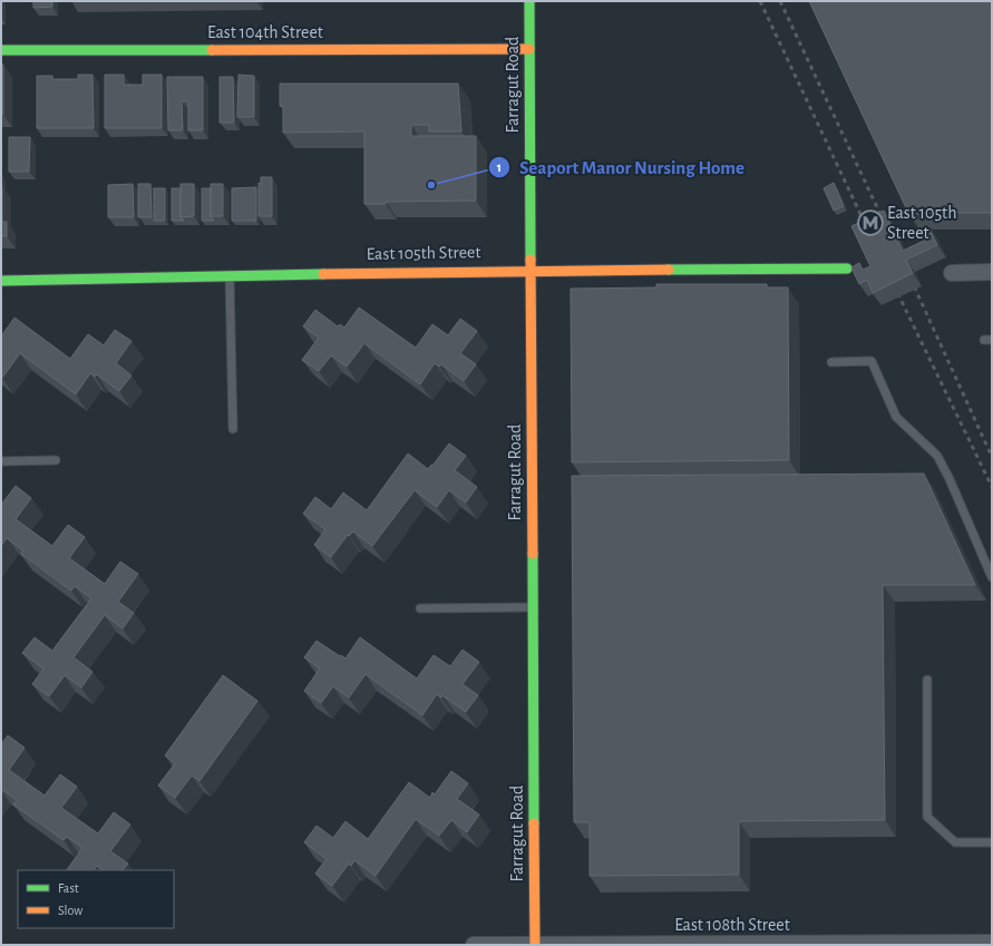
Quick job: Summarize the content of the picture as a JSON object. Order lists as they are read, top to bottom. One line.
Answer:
{"streets":{"street":["East 104th Street","Farragut Road","East 105th Street","East 108th Street"]},"crossings":[["East 104th Street","Farragut Road"],["Farragut Road","East 105th Street"],["Farragut Road","East 108th Street"]],"places":{"other":["Seaport Manor Nursing Home"],"metro station":["East 105th Street"]},"legend":["Fast","Slow"]}
